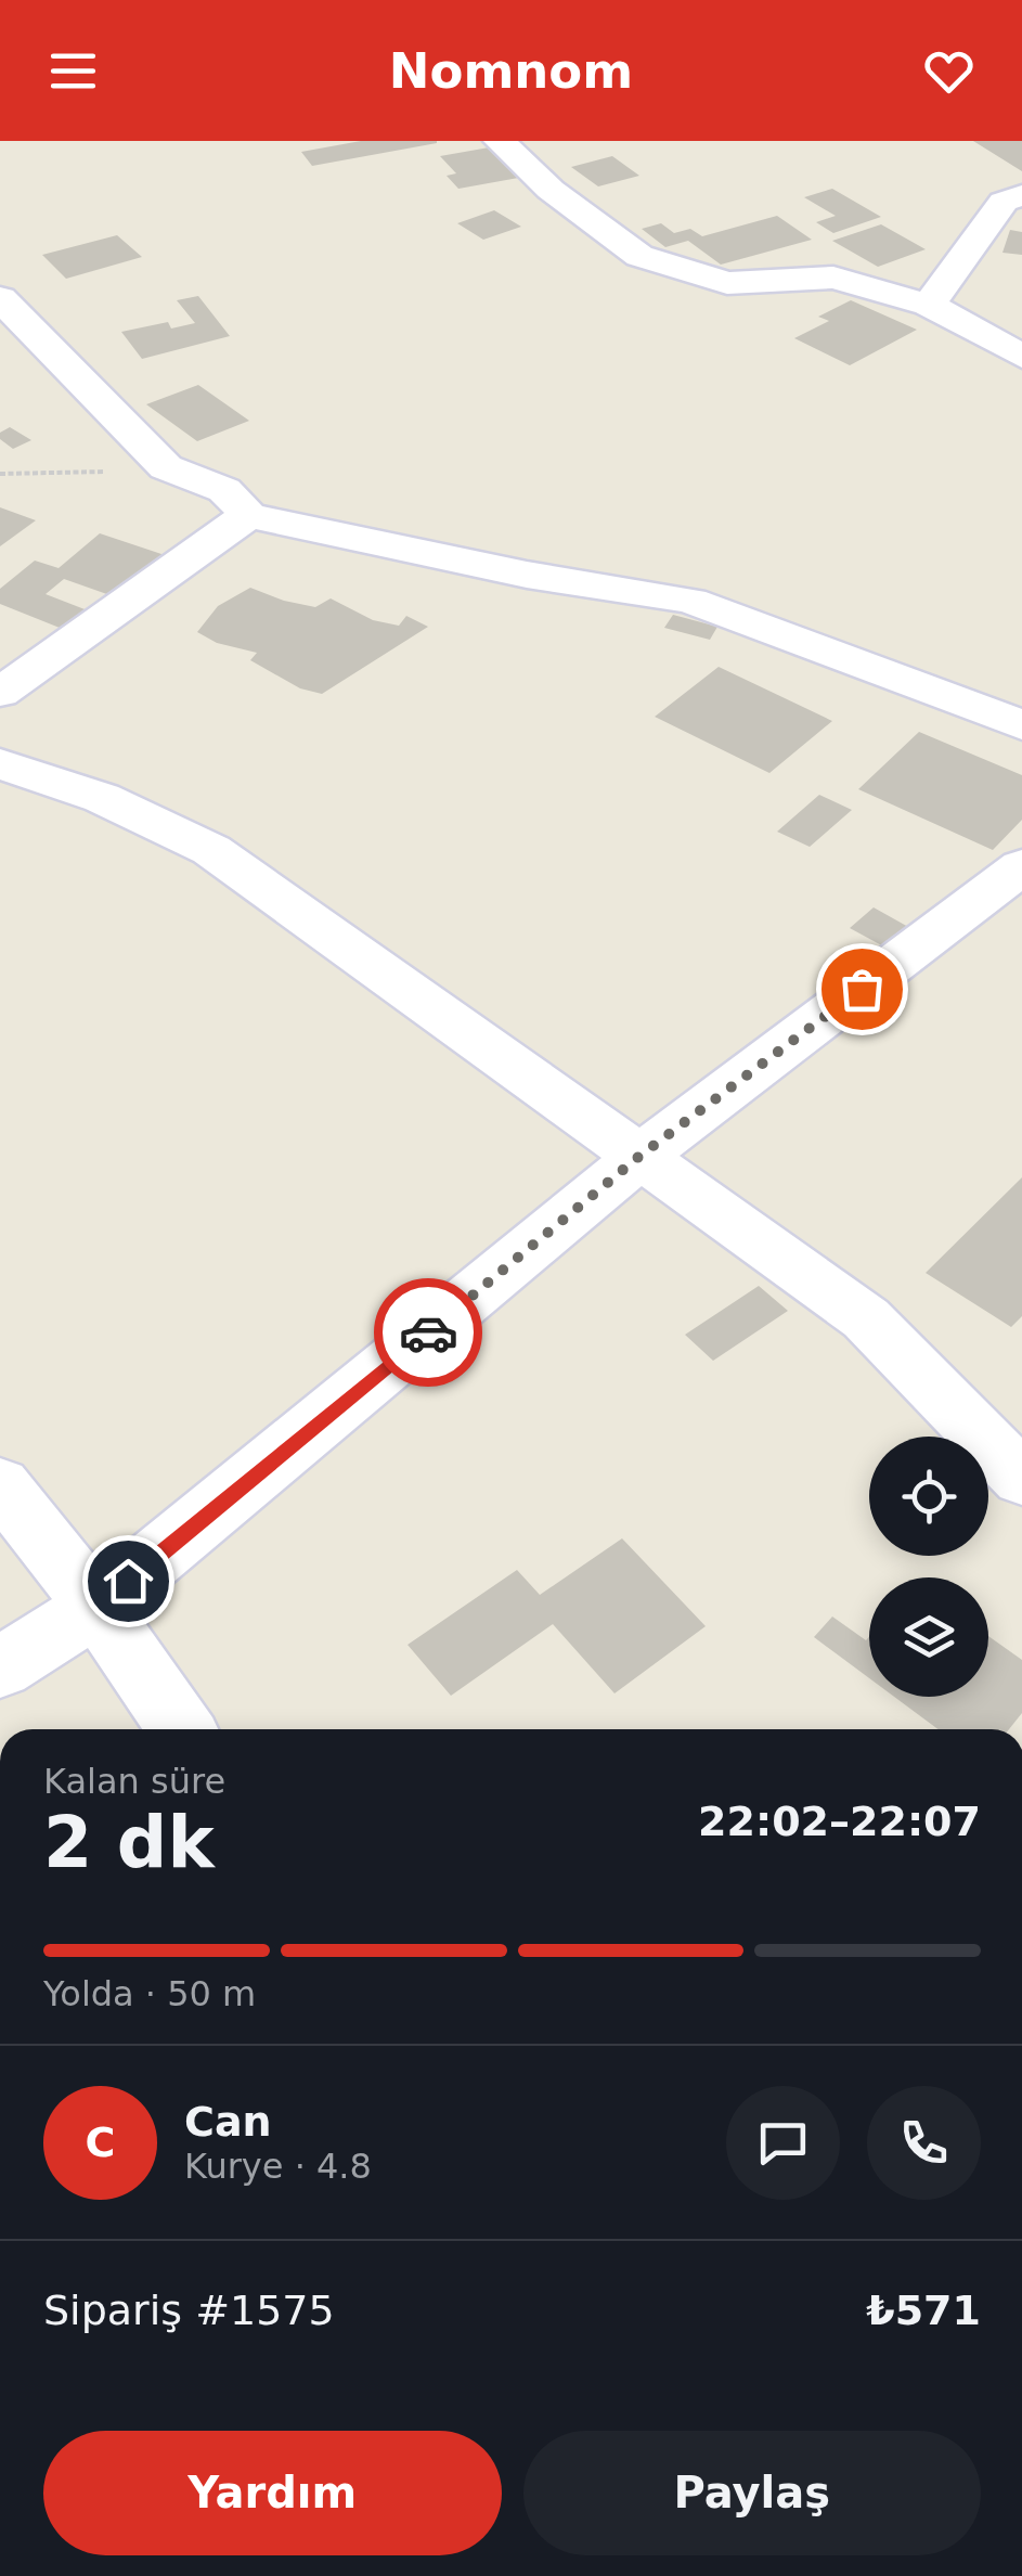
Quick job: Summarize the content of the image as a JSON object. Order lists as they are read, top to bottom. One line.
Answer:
{"page":{"header":"Nomnom","heading":["2 dk","Kalan süre","22:02–22:07"],"panel":["Can","Kurye · 4.8","Sipariş #1575","₺571"],"bar":"Yolda · 50 m","round":"C","buttons":["Yardım","Paylaş"]}}
